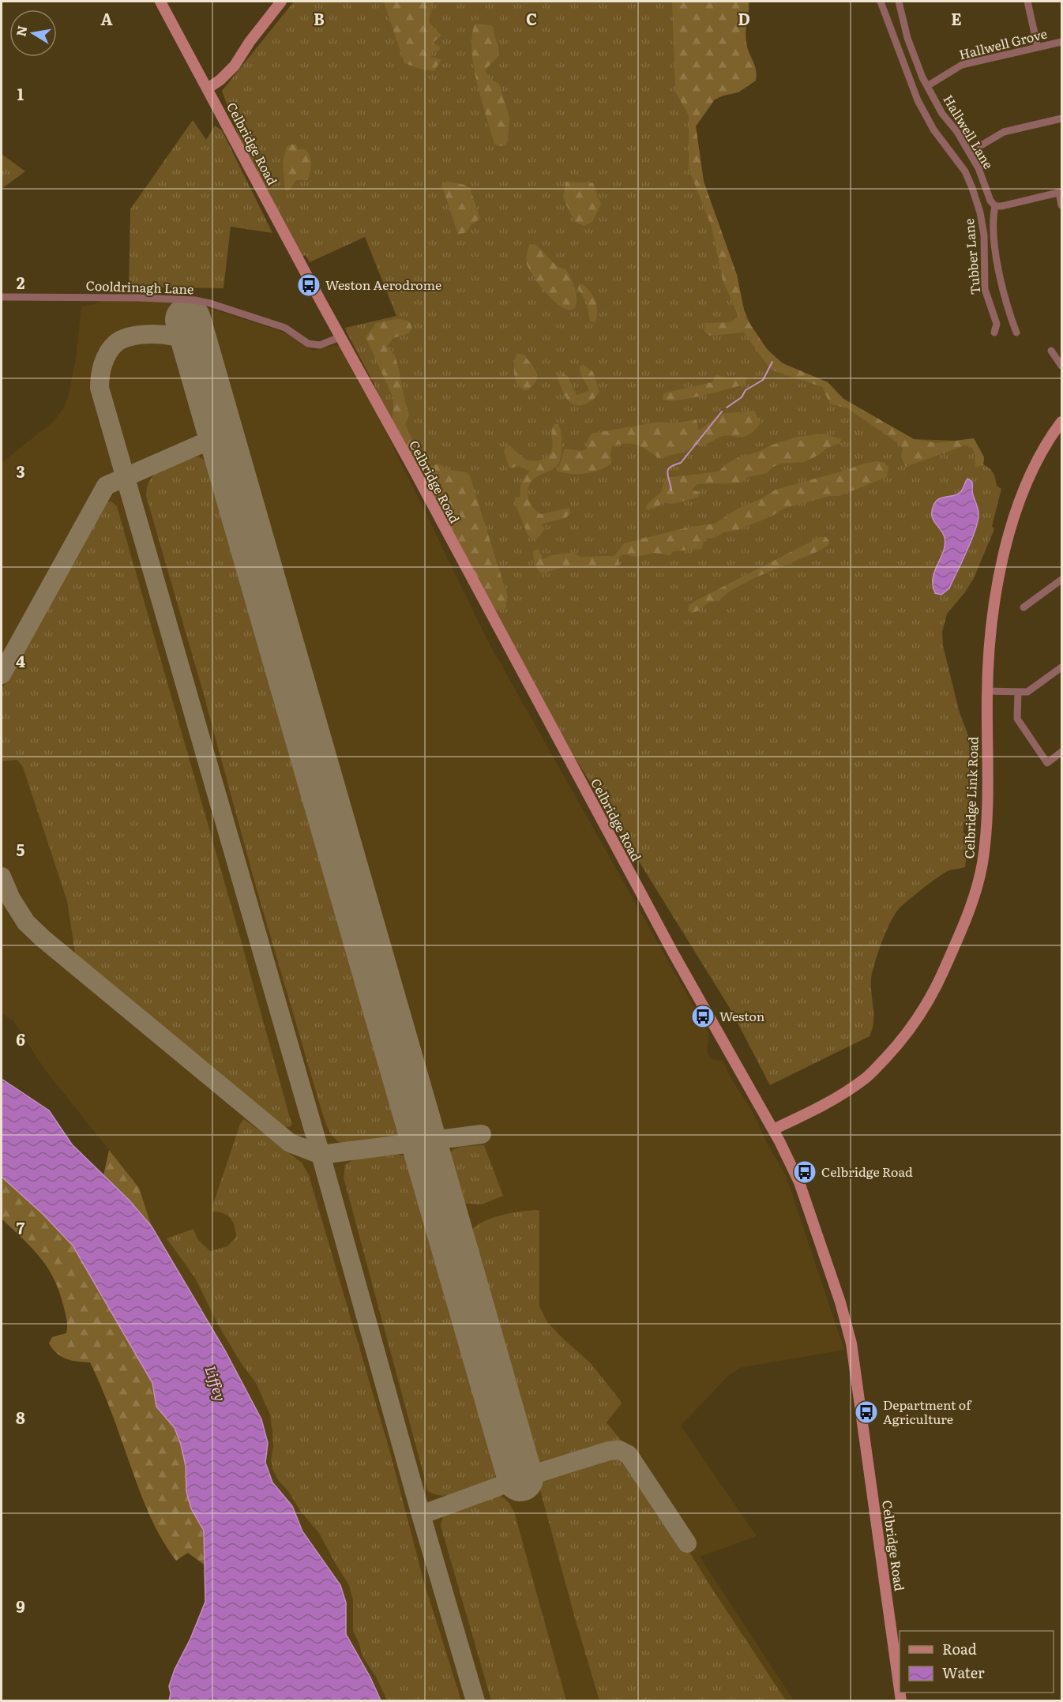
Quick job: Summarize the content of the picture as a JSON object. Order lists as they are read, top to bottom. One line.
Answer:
{"streets":{"main road":["Celbridge Road","Celbridge Link Road"],"street":["Hallwell Grove","Hallwell Lane","Tubber Lane","Cooldrinagh Lane"]},"crossings":[["Hallwell Grove","Hallwell Lane"],["Celbridge Road","Cooldrinagh Lane"],["Celbridge Road","Celbridge Link Road"]],"water":["Liffey"],"places":{"bus stop":["Weston Aerodrome","Weston","Celbridge Road","Department of Agriculture"]},"legend":["Road","Water"],"north":"left","grid":{"columns":["A","B","C","D","E"],"rows":["1","2","3","4","5","6","7","8","9"]}}
